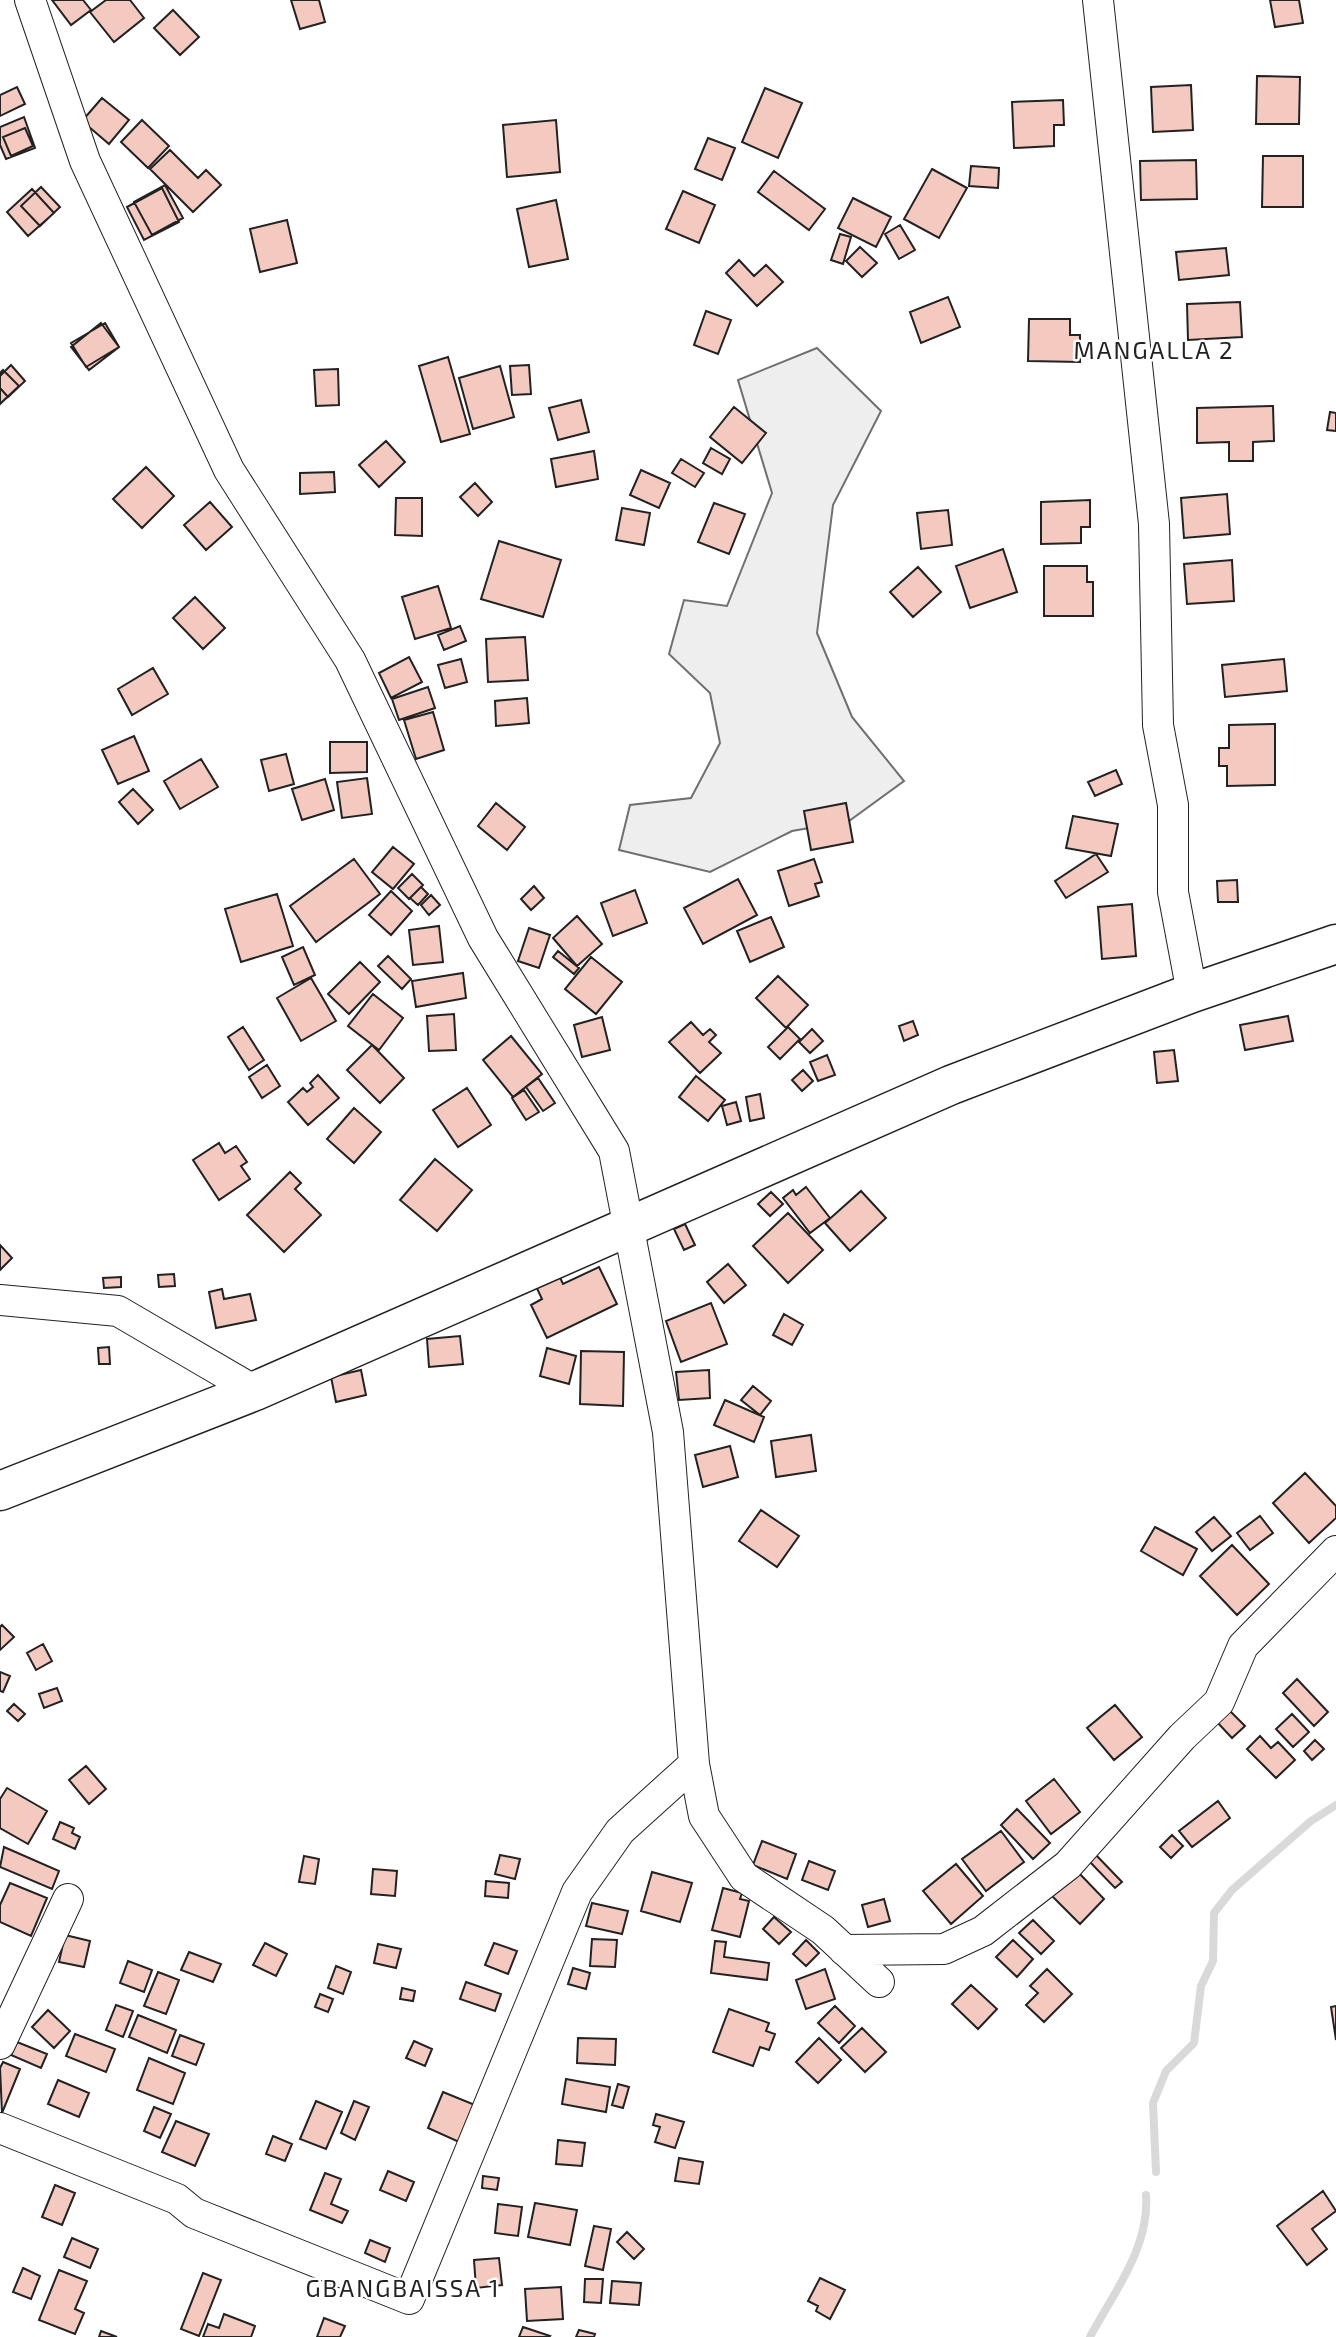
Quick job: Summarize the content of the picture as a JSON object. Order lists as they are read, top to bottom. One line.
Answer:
{"districts":["MANGALLA 2","GBANGBAISSA 1"]}
